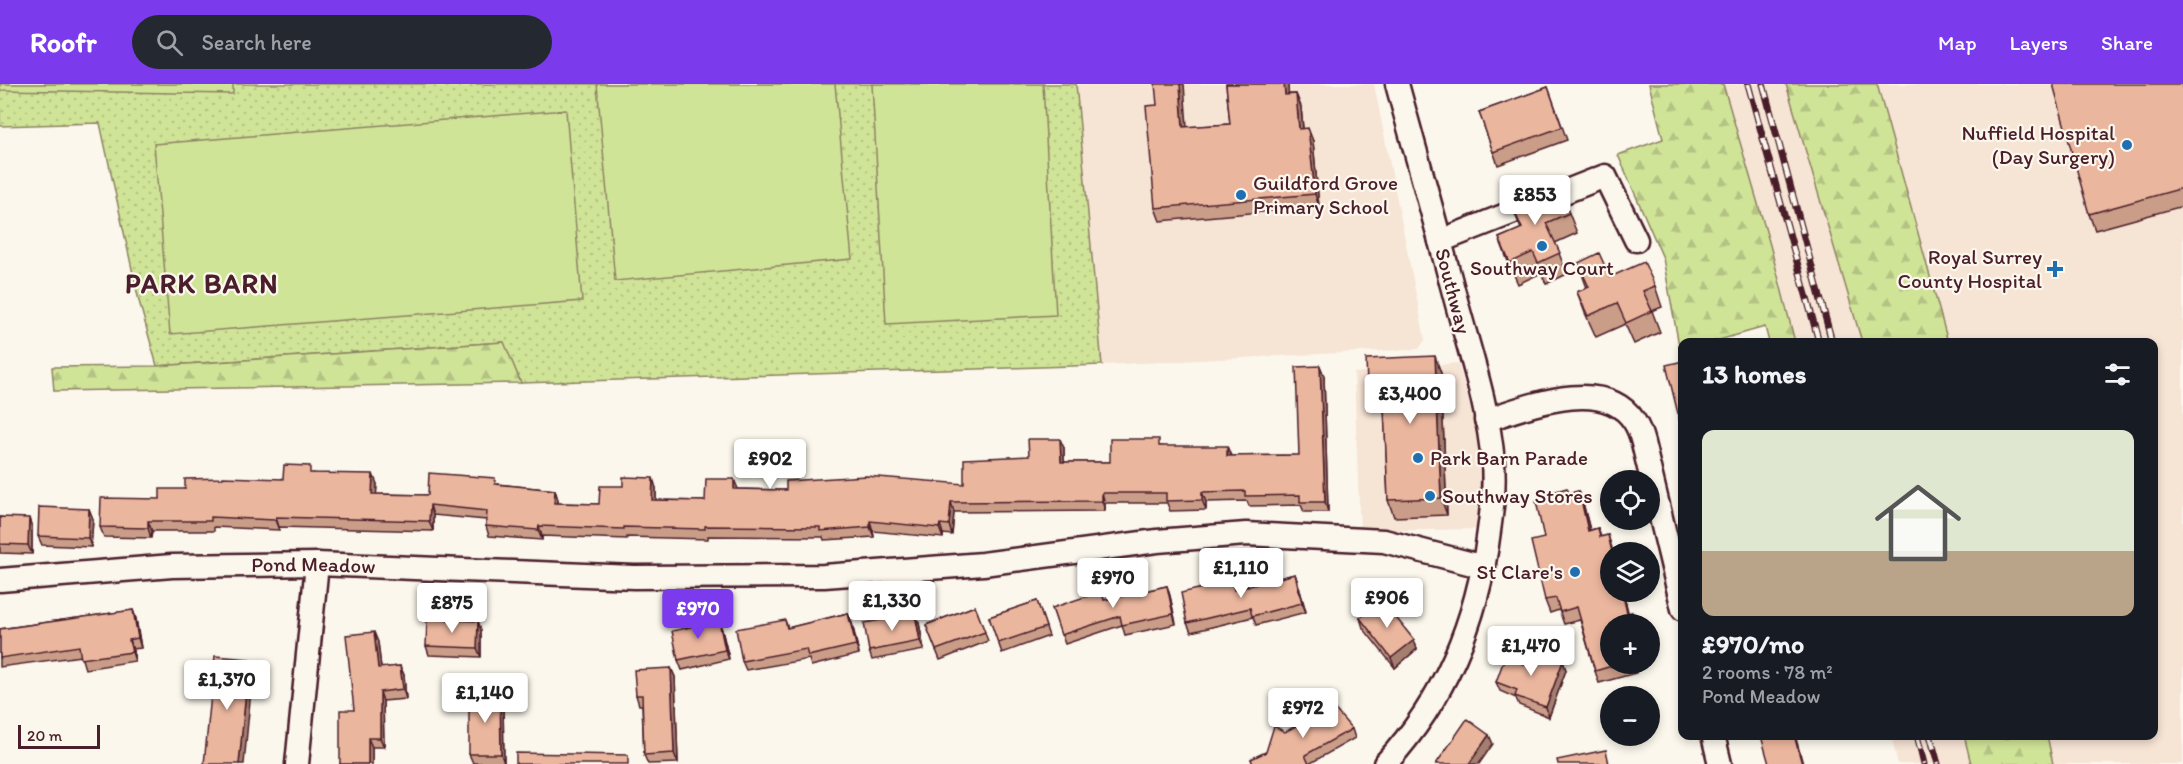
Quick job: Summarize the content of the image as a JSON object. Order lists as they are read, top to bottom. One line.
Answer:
{"streets":{"street":["Southway","Pond Meadow"]},"crossings":[["Southway","Pond Meadow"]],"districts":["PARK BARN"],"places":{"other":["Nuffield Hospital (Day Surgery)","Guildford Grove Primary School","Southway Court","Park Barn Parade","Southway Stores","St Clare's"],"health":["Royal Surrey County Hospital"]},"scale_bar":"20 m","page":{"header":"Roofr","search":"Search here","nav":["Map","Layers","Share"],"price":["£853","£3,400","£902","£1,110","£970","£906","£1,330","£875","£970","£1,470","£1,370","£1,140","£972"],"heading":"13 homes","list":[{"name":"£970/mo","note":"2 rooms · 78 m² · Pond Meadow"}],"map_buttons":["+","−"],"scale":"20 m"}}
